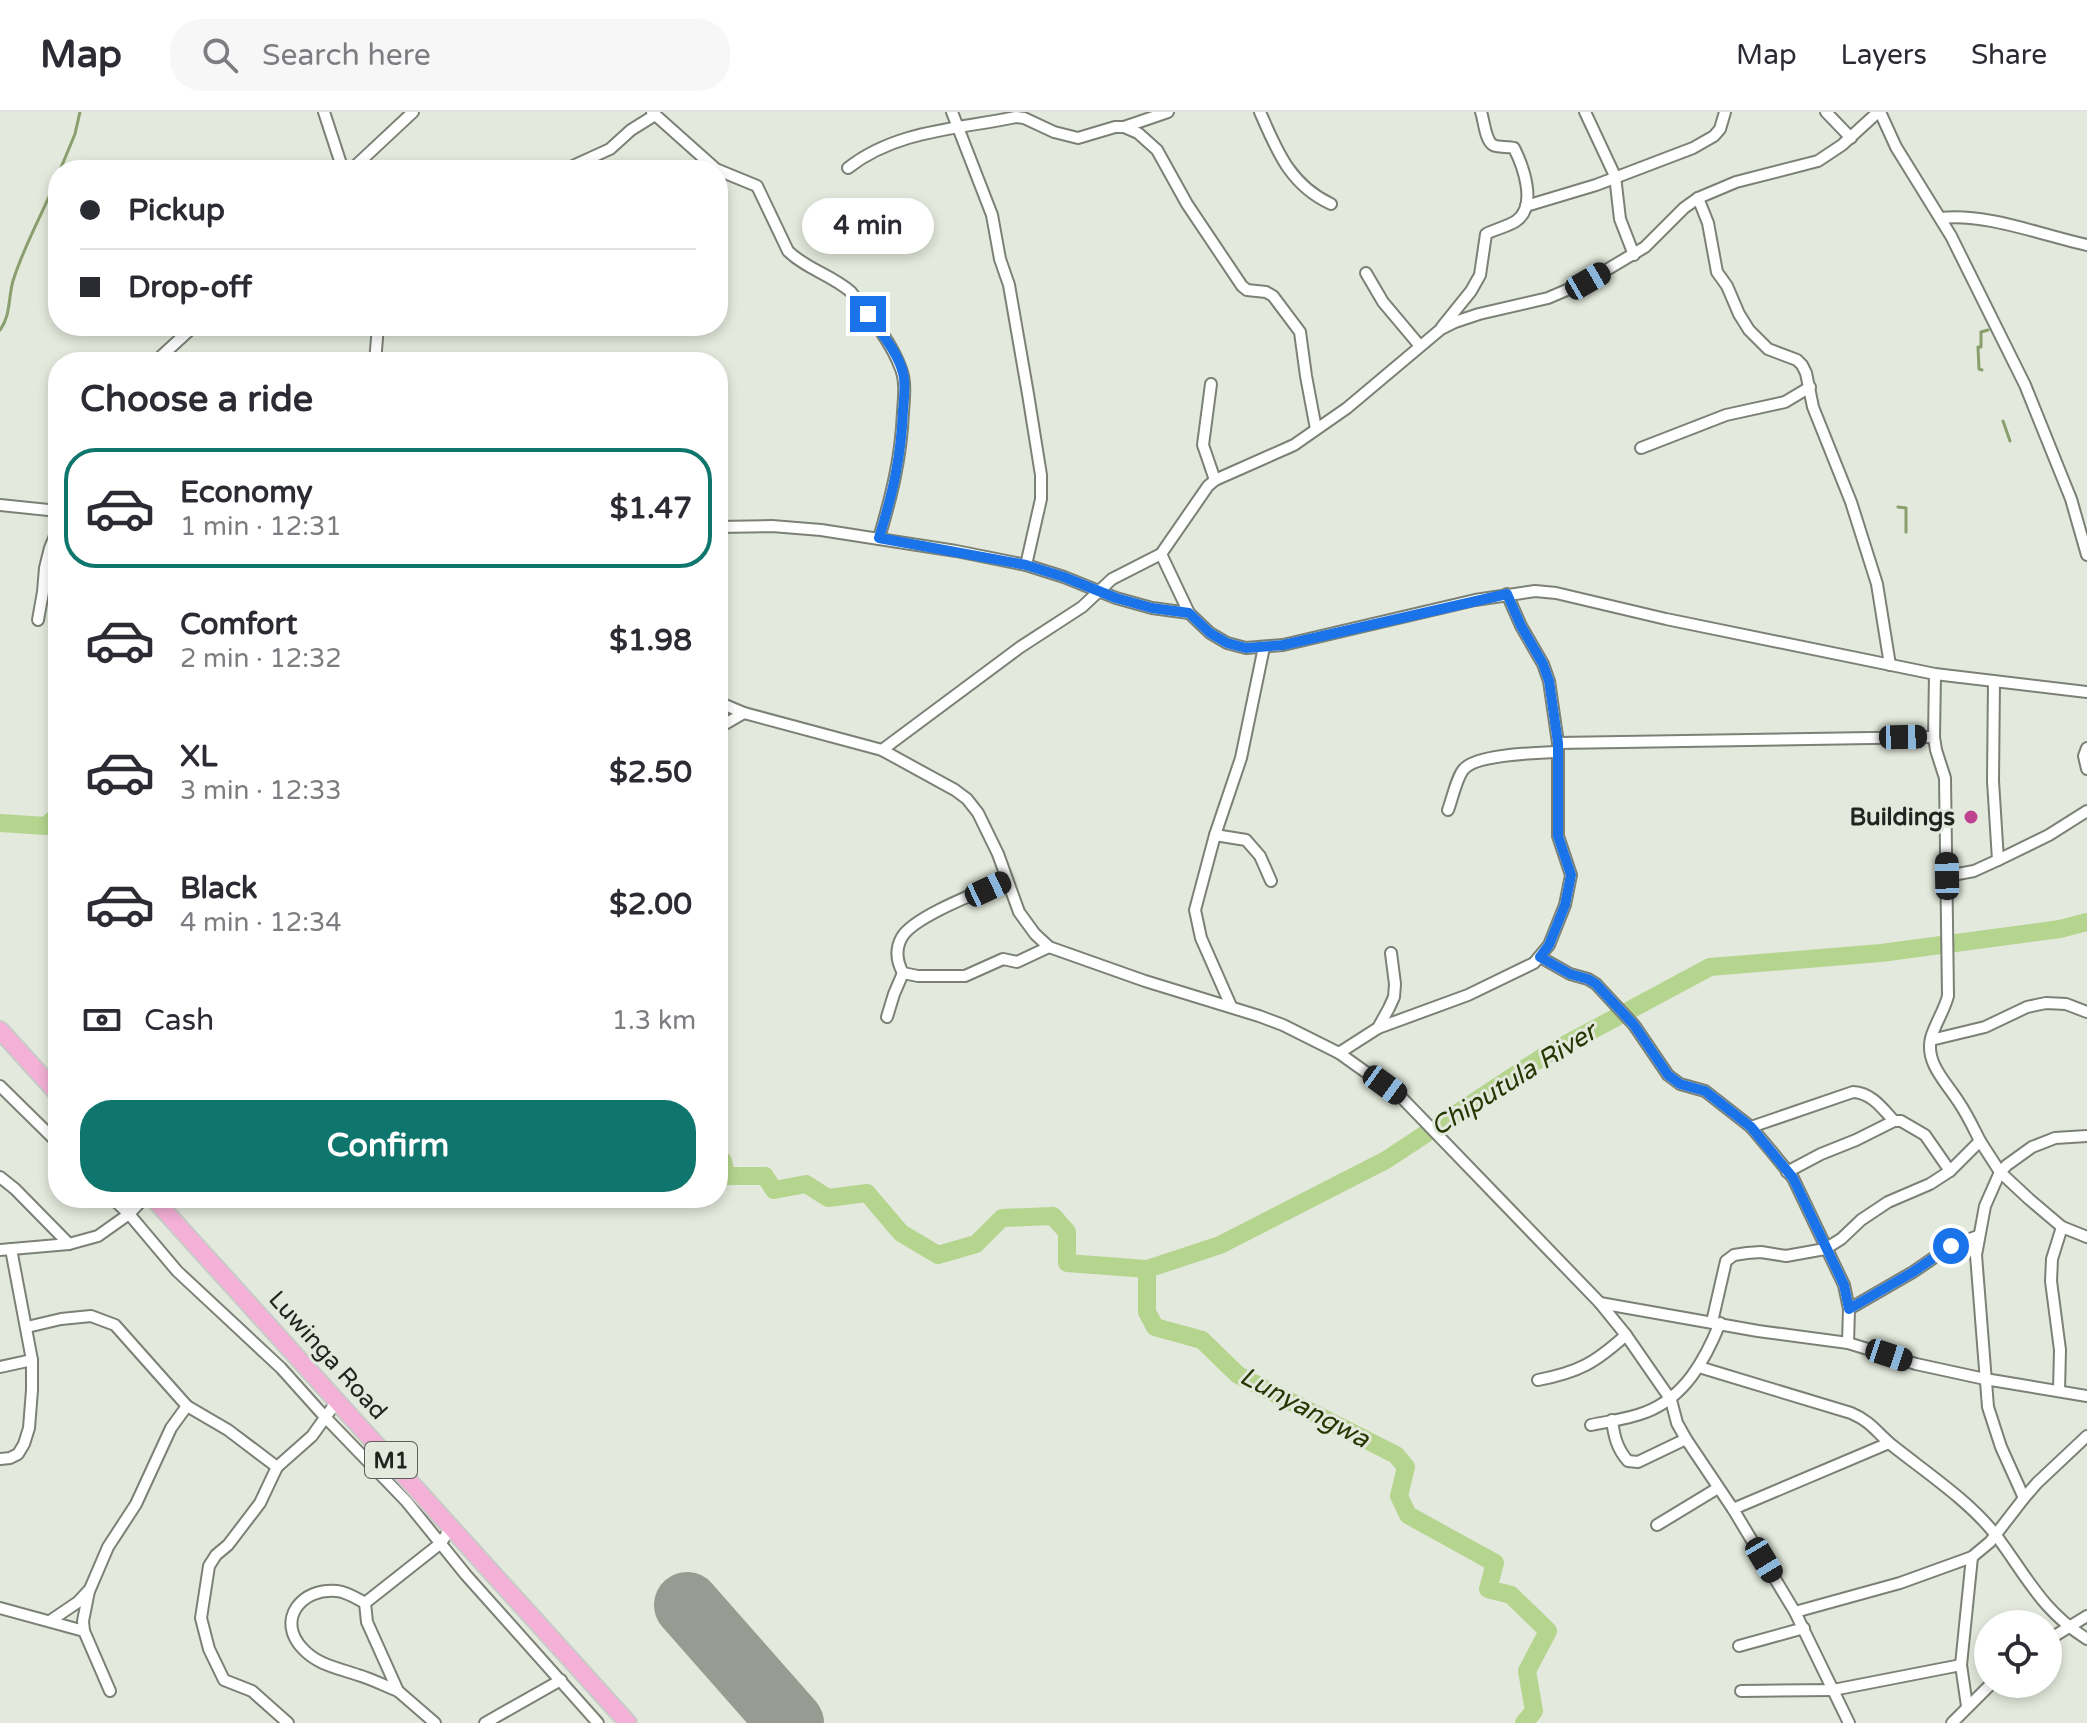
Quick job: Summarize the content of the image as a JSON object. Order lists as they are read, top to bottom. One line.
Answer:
{"streets":{"highway":["Luwinga Road","M1"]},"water":["Chiputula River","Lunyangwa"],"places":["Buildings"],"page":{"header":"Map","search":"Search here","nav":["Map","Layers","Share"],"banner":["Pickup","Drop-off"],"bubble":"4 min","heading":"Choose a ride","list":[{"name":"Economy","note":"1 min · 12:31","value":"$1.47"},{"name":"Comfort","note":"2 min · 12:32","value":"$1.98"},{"name":"XL","note":"3 min · 12:33","value":"$2.50"},{"name":"Black","note":"4 min · 12:34","value":"$2.00"}],"pay":["Cash","1.3 km"],"buttons":"Confirm"}}
